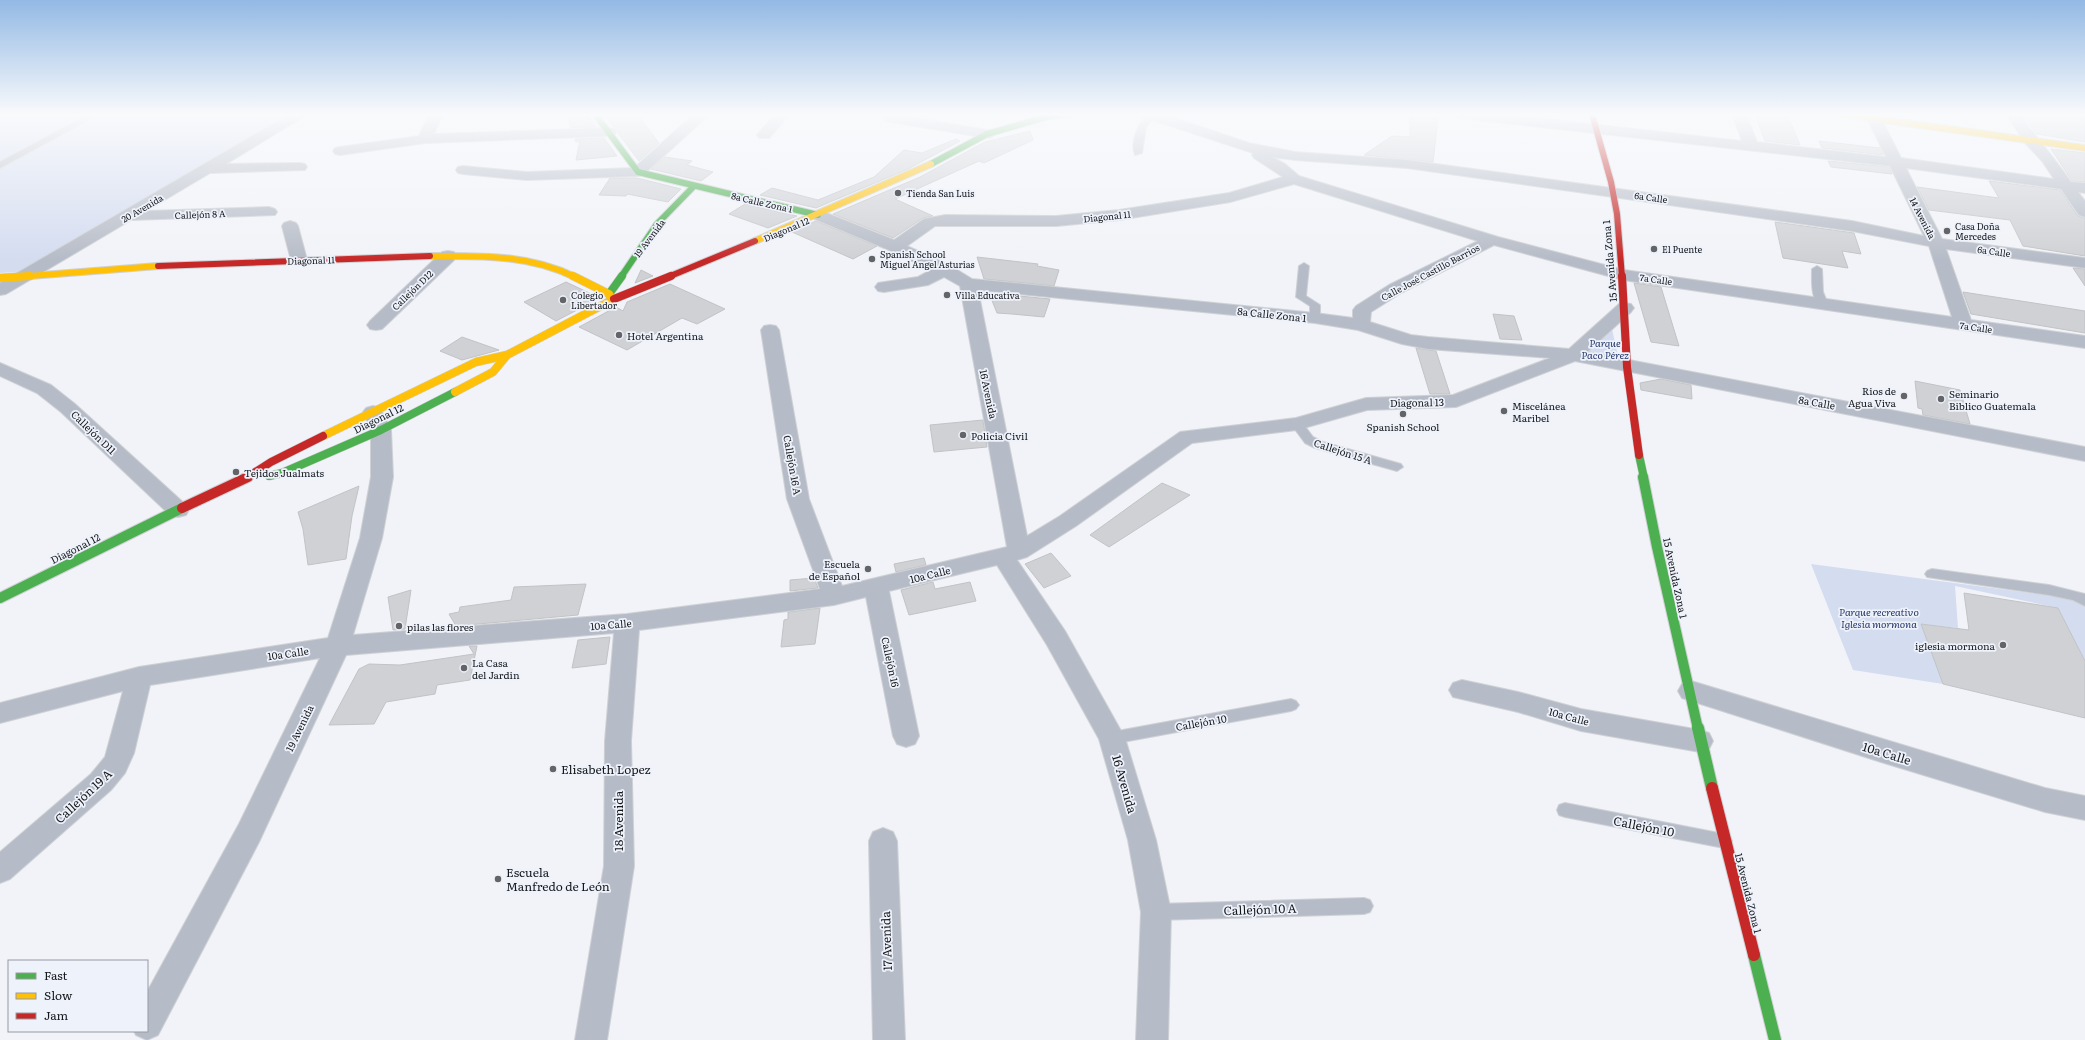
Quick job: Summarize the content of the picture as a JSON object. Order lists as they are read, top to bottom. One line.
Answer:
{"streets":{"street":["6a Calle","8a Calle Zona 1","20 Avenida","Callejón 8 A","Diagonal 11","14 Avenida","Diagonal 12","19 Avenida","15 Avenida Zona 1","Calle José Castillo Barrios","7a Calle","Callejón D12","16 Avenida","Diagonal 13","8a Calle","Callejón D11","Callejón 16 A","10a Calle","Callejón 16","Callejón 19 A","18 Avenida","17 Avenida"],"lane":["Callejón 15 A","Callejón 10","Callejón 10 A"]},"crossings":[["6a Calle","14 Avenida"],["6a Calle","15 Avenida Zona 1"],["8a Calle Zona 1","Diagonal 11"],["8a Calle Zona 1","Diagonal 12"],["8a Calle Zona 1","19 Avenida"],["8a Calle Zona 1","Calle José Castillo Barrios"],["8a Calle Zona 1","16 Avenida"],["8a Calle Zona 1","Diagonal 13"],["8a Calle Zona 1","8a Calle"],["20 Avenida","Callejón 8 A"],["20 Avenida","Diagonal 11"],["Diagonal 11","Diagonal 12"],["Diagonal 11","19 Avenida"],["Diagonal 11","7a Calle"],["Diagonal 11","Callejón D12"],["14 Avenida","7a Calle"],["Diagonal 12","19 Avenida"],["Diagonal 12","Callejón D11"],["19 Avenida","10a Calle"],["15 Avenida Zona 1","7a Calle"],["15 Avenida Zona 1","Diagonal 13"],["15 Avenida Zona 1","8a Calle"],["15 Avenida Zona 1","10a Calle"],["15 Avenida Zona 1","Callejón 10"],["Calle José Castillo Barrios","7a Calle"],["16 Avenida","10a Calle"],["16 Avenida","Callejón 10"],["16 Avenida","Callejón 10 A"],["Diagonal 13","8a Calle"],["Diagonal 13","Callejón 15 A"],["Diagonal 13","10a Calle"],["Callejón 16 A","10a Calle"],["10a Calle","Callejón 16"],["10a Calle","Callejón 19 A"],["10a Calle","18 Avenida"]],"parks":["Parque Paco Pérez","Parque recreativo Iglesia mormona"],"places":["Tienda San Luis","Casa Doña Mercedes","El Puente","Spanish School Miguel Angel Asturias","Villa Educativa","Colegio Libertador","Hotel Argentina","Rios de Agua Viva","Seminario Biblico Guatemala","Miscelánea Maribel","Spanish School","Policia Civil","Tejidos Jualmats","Escuela de Español","pilas las flores","iglesia mormona","La Casa del Jardin","Elisabeth Lopez","Escuela Manfredo de León"],"legend":["Fast","Slow","Jam"]}
